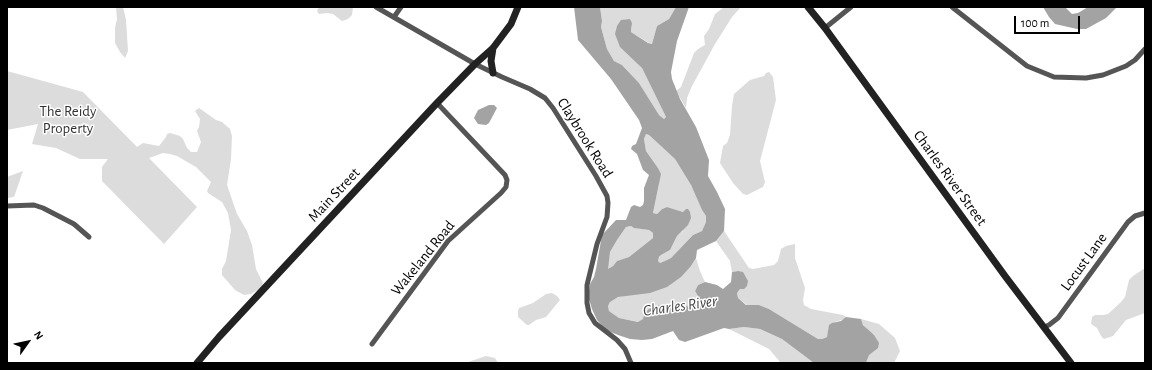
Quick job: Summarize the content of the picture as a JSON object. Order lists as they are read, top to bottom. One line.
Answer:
{"streets":{"street":["Claybrook Road","Charles River Street","Main Street","Wakeland Road","Locust Lane"]},"crossings":[["Claybrook Road","Main Street"],["Charles River Street","Locust Lane"],["Main Street","Wakeland Road"]],"water":["Charles River"],"parks":["The Reidy Property"],"scale_bar":"100 m","north":"top right"}
